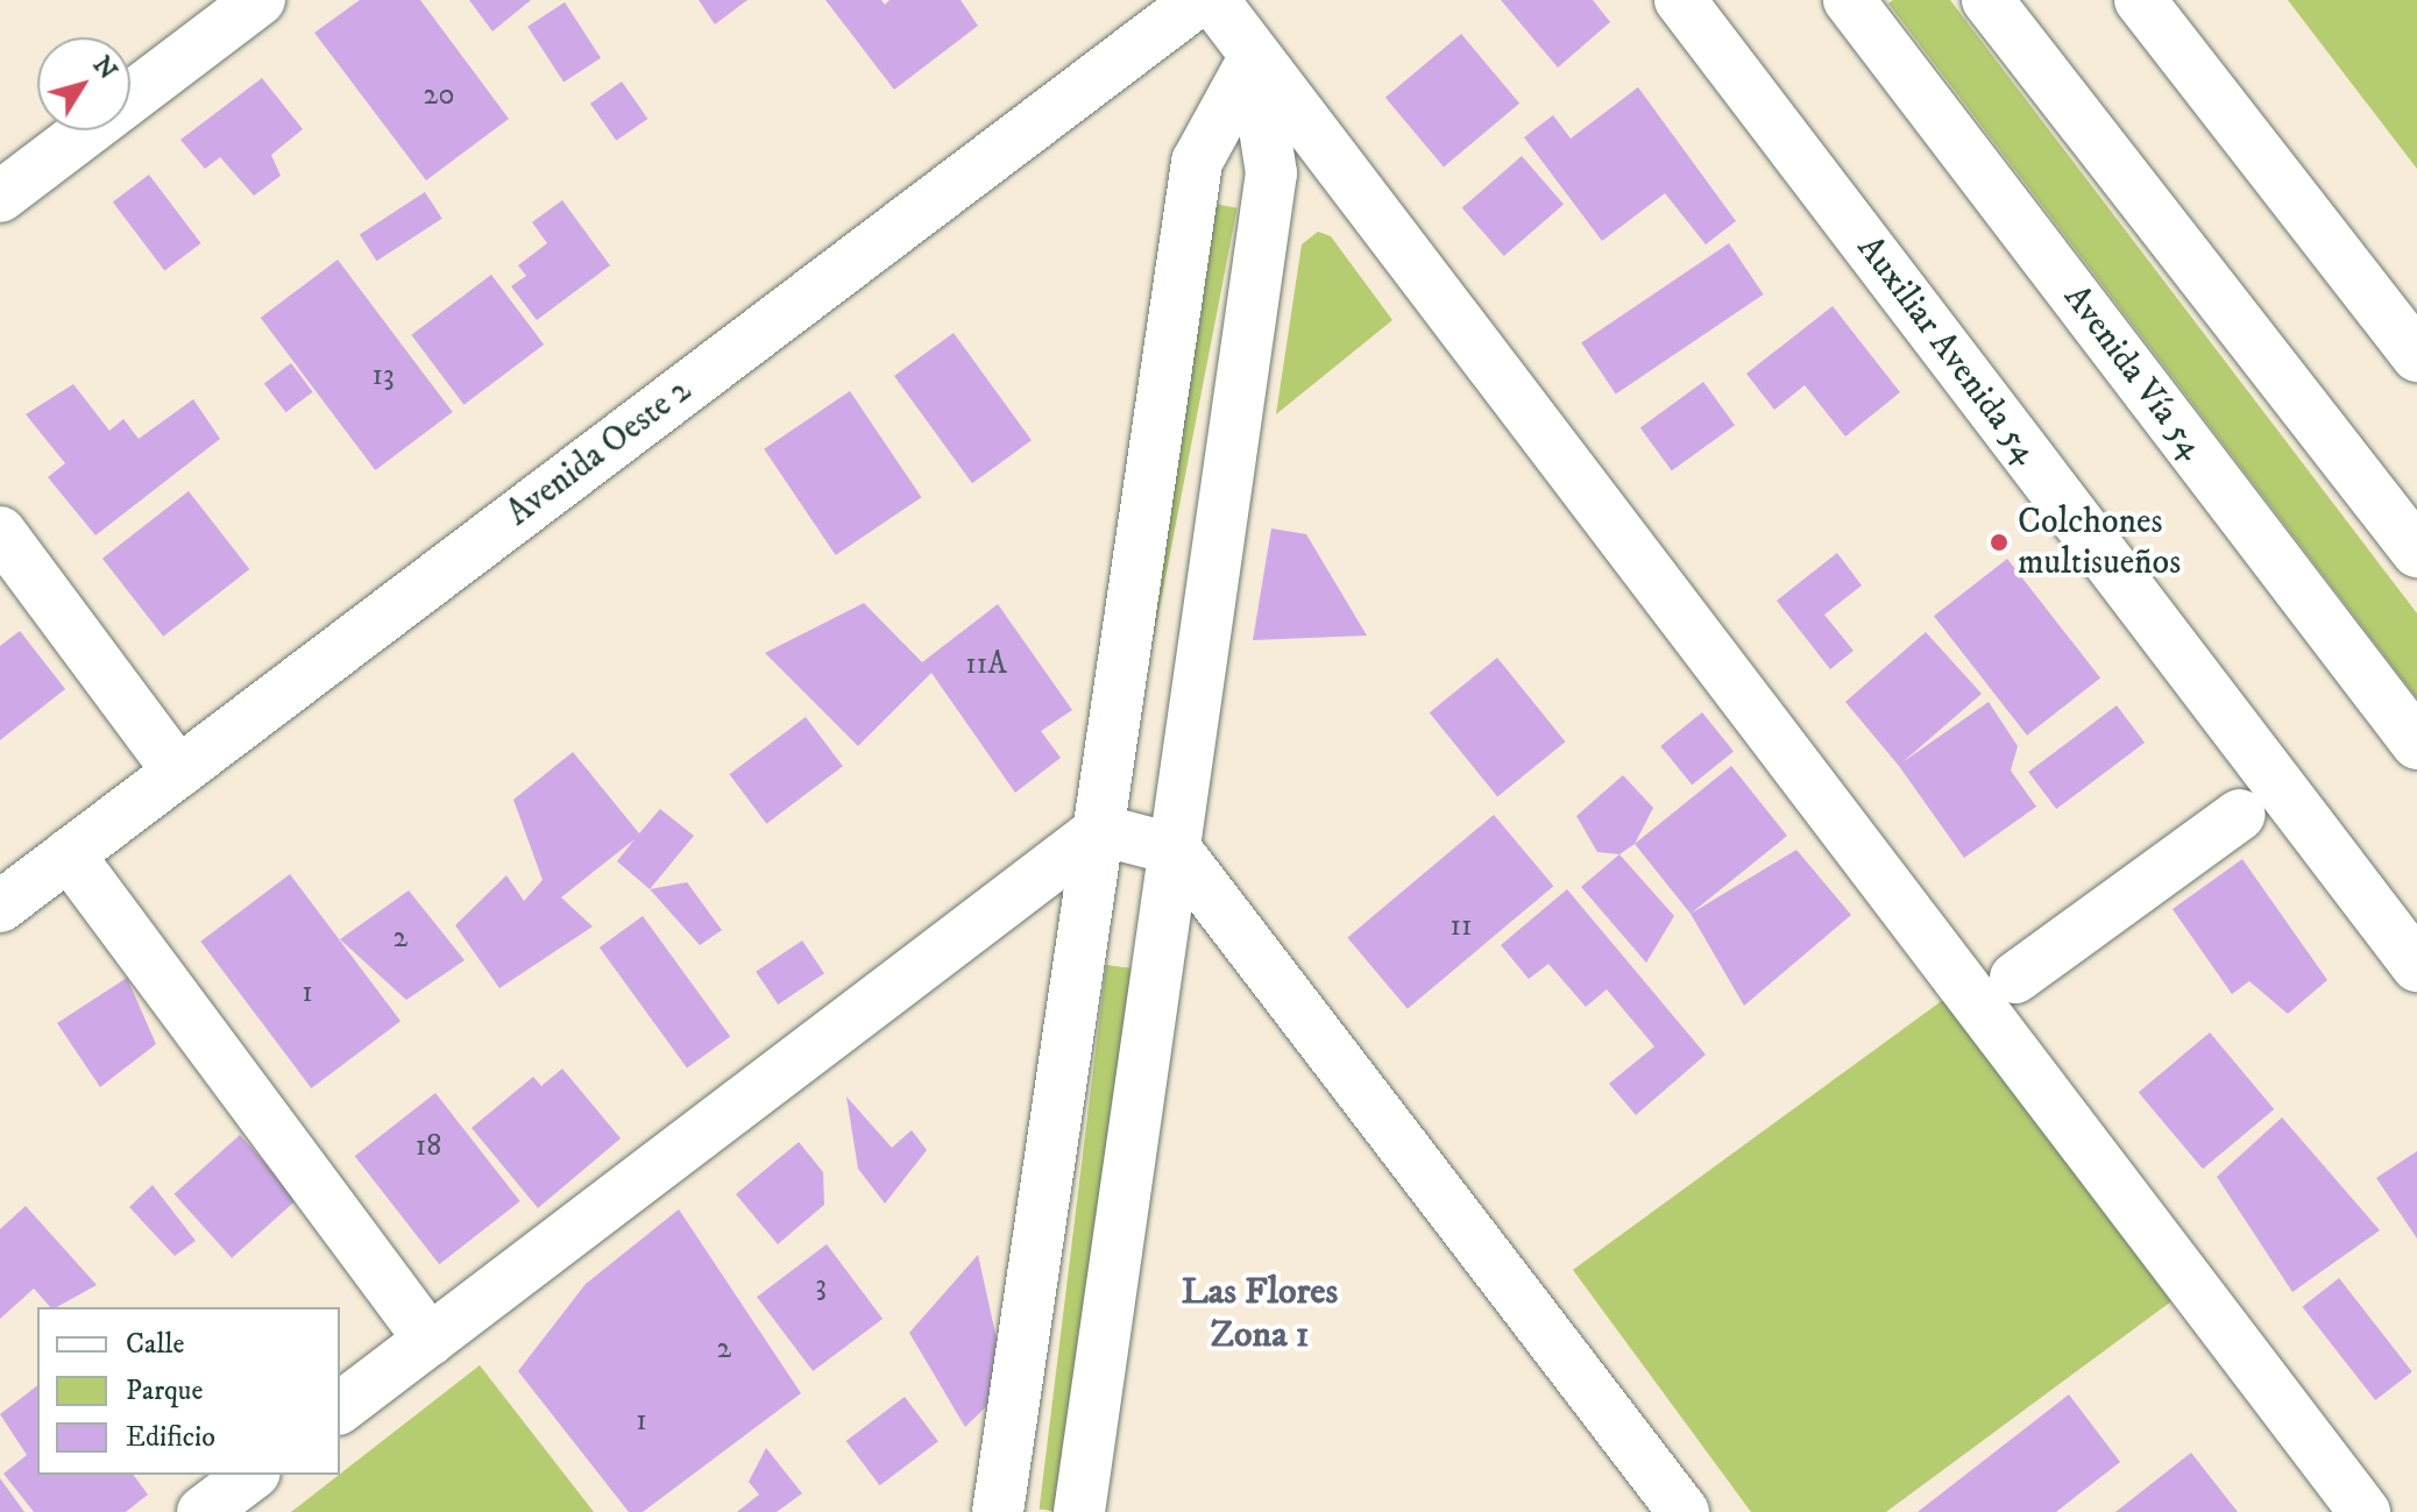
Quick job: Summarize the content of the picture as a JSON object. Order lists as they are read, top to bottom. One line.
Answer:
{"streets":{"street":["Auxiliar Avenida 54","Avenida Vía 54","Avenida Oeste 2"]},"districts":["Las Flores Zona 1"],"places":["Colchones multisueños"],"house_numbers":["20","13","11A","11","2","1","18","3","2","1"],"legend":["Calle","Parque","Edificio"],"north":"top right"}
